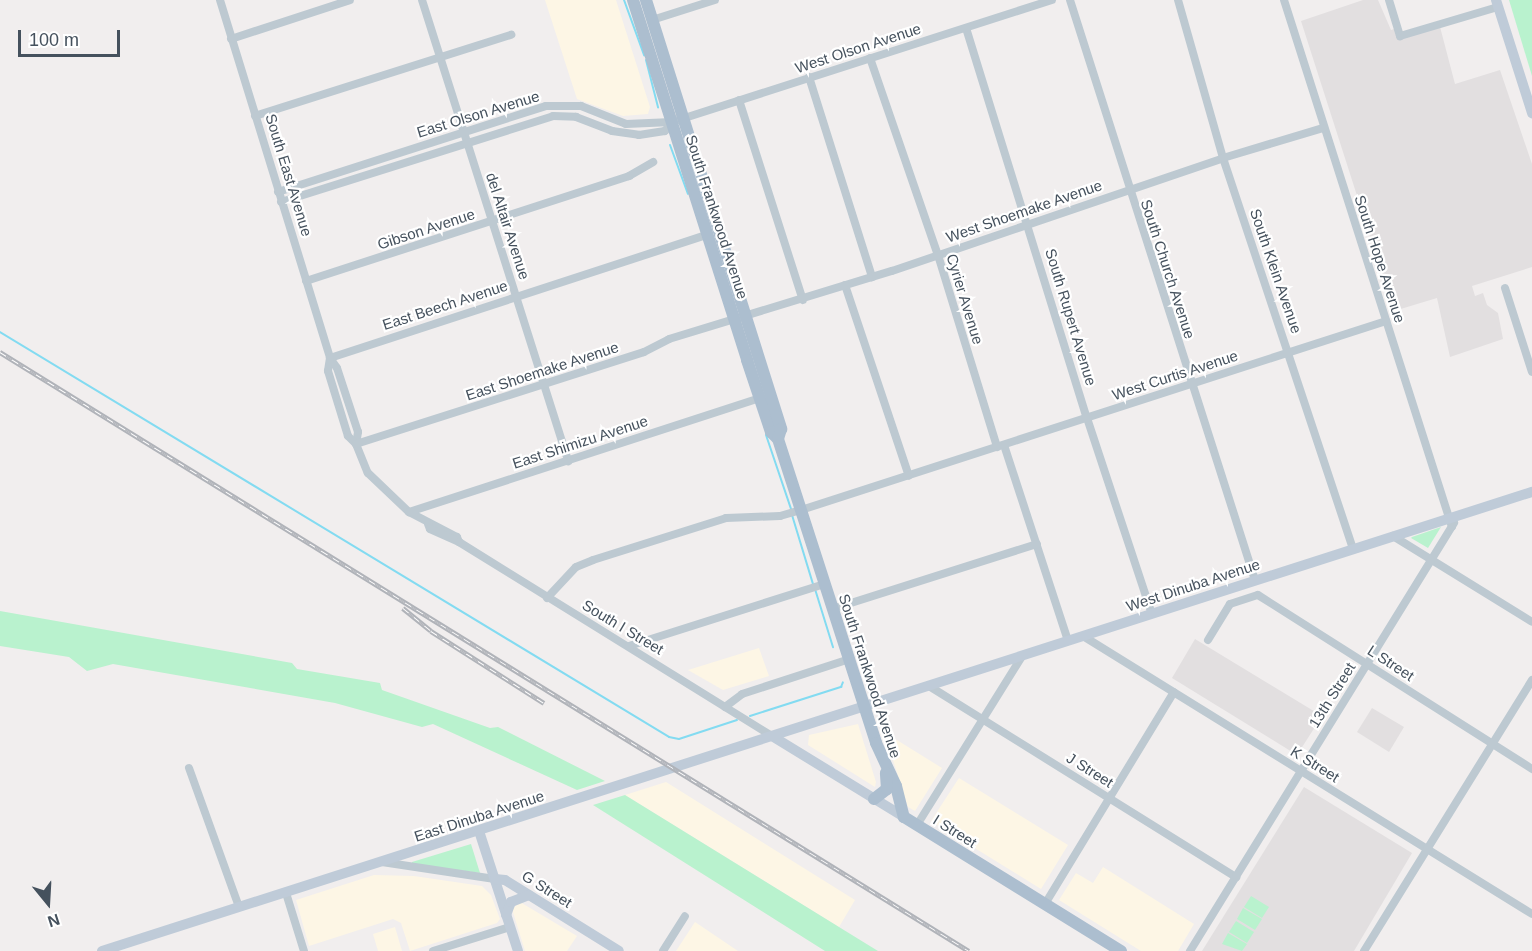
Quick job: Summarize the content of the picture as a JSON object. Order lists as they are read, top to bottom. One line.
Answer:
{"streets":{"main road":["South Frankwood Avenue","I Street"],"street":["West Olson Avenue","East Olson Avenue","South East Avenue","West Shoemake Avenue","del Altair Avenue","Gibson Avenue","South Hope Avenue","South Church Avenue","South Klein Avenue","Cyrier Avenue","East Beech Avenue","South Rupert Avenue","East Shoemake Avenue","West Curtis Avenue","East Shimizu Avenue","West Dinuba Avenue","South I Street","L Street","13th Street","K Street","J Street","East Dinuba Avenue","G Street"]},"crossings":[["West Olson Avenue","East Olson Avenue"],["West Olson Avenue","South Frankwood Avenue"],["West Olson Avenue","Cyrier Avenue"],["West Olson Avenue","South Rupert Avenue"],["East Olson Avenue","South East Avenue"],["East Olson Avenue","South Frankwood Avenue"],["East Olson Avenue","del Altair Avenue"],["South East Avenue","Gibson Avenue"],["South East Avenue","East Beech Avenue"],["South East Avenue","East Shoemake Avenue"],["South East Avenue","South I Street"],["West Shoemake Avenue","South Frankwood Avenue"],["West Shoemake Avenue","South Hope Avenue"],["West Shoemake Avenue","South Church Avenue"],["West Shoemake Avenue","South Klein Avenue"],["West Shoemake Avenue","Cyrier Avenue"],["West Shoemake Avenue","South Rupert Avenue"],["West Shoemake Avenue","East Shoemake Avenue"],["South Frankwood Avenue","East Beech Avenue"],["South Frankwood Avenue","East Shoemake Avenue"],["South Frankwood Avenue","West Curtis Avenue"],["South Frankwood Avenue","East Shimizu Avenue"],["South Frankwood Avenue","West Dinuba Avenue"],["South Frankwood Avenue","East Dinuba Avenue"],["South Frankwood Avenue","I Street"],["del Altair Avenue","Gibson Avenue"],["del Altair Avenue","East Beech Avenue"],["del Altair Avenue","East Shoemake Avenue"],["del Altair Avenue","East Shimizu Avenue"],["South Hope Avenue","West Curtis Avenue"],["South Hope Avenue","West Dinuba Avenue"],["South Hope Avenue","13th Street"],["South Church Avenue","West Curtis Avenue"],["South Church Avenue","West Dinuba Avenue"],["South Klein Avenue","West Curtis Avenue"],["South Klein Avenue","West Dinuba Avenue"],["Cyrier Avenue","West Curtis Avenue"],["Cyrier Avenue","West Dinuba Avenue"],["South Rupert Avenue","West Curtis Avenue"],["South Rupert Avenue","West Dinuba Avenue"],["East Shoemake Avenue","South I Street"],["West Curtis Avenue","South I Street"],["East Shimizu Avenue","South I Street"],["West Dinuba Avenue","13th Street"],["West Dinuba Avenue","K Street"],["West Dinuba Avenue","J Street"],["West Dinuba Avenue","East Dinuba Avenue"],["South I Street","East Dinuba Avenue"],["South I Street","I Street"],["L Street","13th Street"],["13th Street","K Street"],["13th Street","J Street"],["East Dinuba Avenue","I Street"],["East Dinuba Avenue","G Street"]],"scale_bar":"100 m","north":"bottom"}
